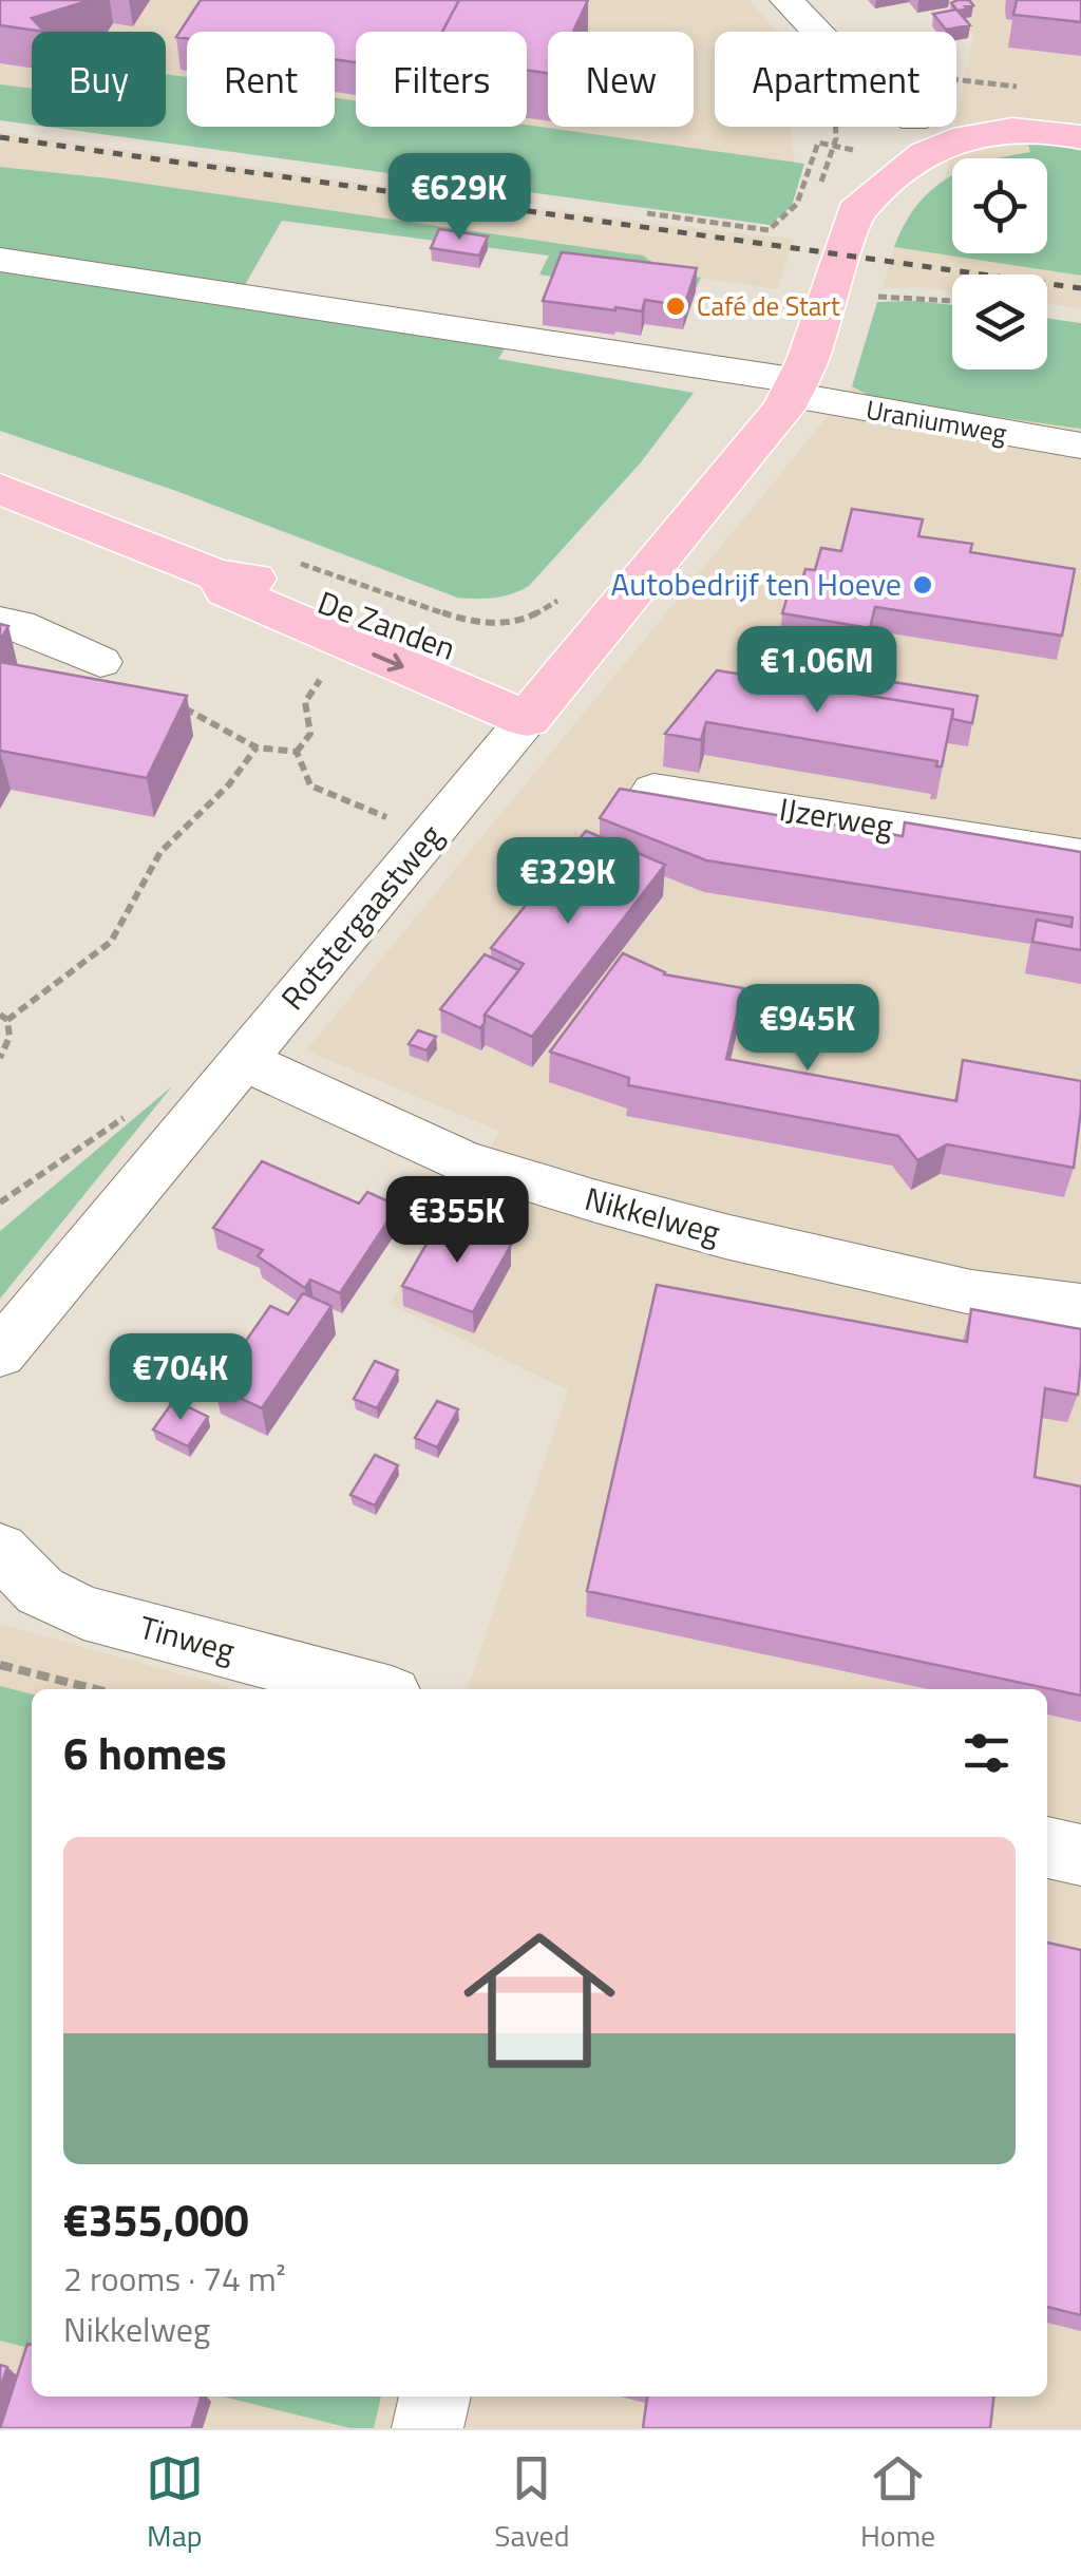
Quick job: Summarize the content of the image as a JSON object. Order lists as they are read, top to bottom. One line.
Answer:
{"streets":{"main road":["De Zanden","Rotstergaastweg"],"street":["Uraniumweg","IJzerweg","Nikkelweg","Tinweg"]},"crossings":[["Uraniumweg","Rotstergaastweg"],["De Zanden","Rotstergaastweg"],["Rotstergaastweg","Nikkelweg"]],"places":["Café de Start","Autobedrijf ten Hoeve"],"page":{"chip":["Buy","Rent","Filters","New","Apartment"],"price":["€629K","€1.06M","€329K","€945K","€355K","€704K"],"heading":"6 homes","list":[{"name":"€355,000","note":"2 rooms · 74 m² · Nikkelweg"}],"tabs":["Map","Saved","Home"]}}
